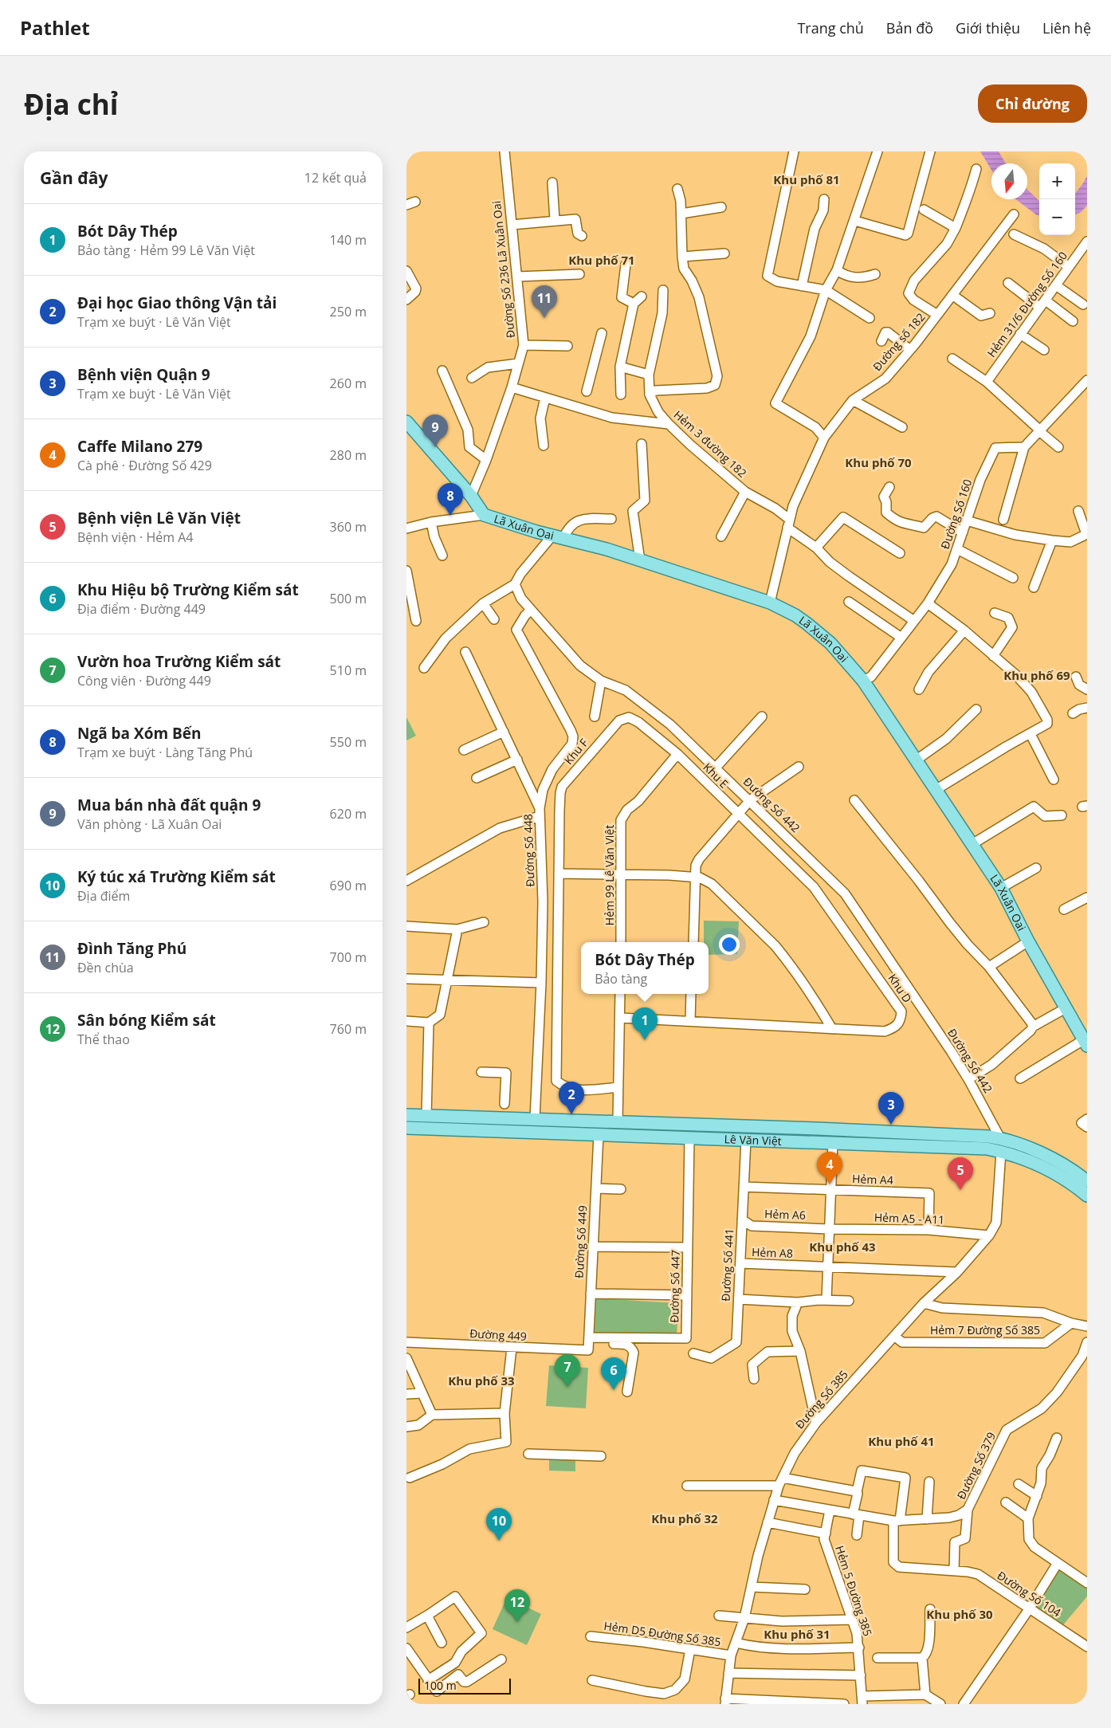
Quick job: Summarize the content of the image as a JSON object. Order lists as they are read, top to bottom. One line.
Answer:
{"streets":{"main road":["Lã Xuân Oai","Lê Văn Việt"],"street":["Đường Số 236 Lã Xuân Oai","Hẻm 31/6 Đường Số 160","Đường số 182","Hẻm 3 đường 182","Đường Số 160","Khu F","Khu E","Đường Số 442","Đường Số 448","Hẻm 99 Lê Văn Việt","Khu D","Hẻm A4","Hẻm A6","Hẻm A5 - A11","Đường Số 449","Hẻm A8","Đường Số 441","Đường Số 447","Hẻm 7 Đường Số 385","Đường 449","Đường Số 385","Đường Số 379","Hẻm 5 Đường 385","Đường Số 104","Hẻm D5 Đường Số 385"]},"crossings":[["Đường Số 236 Lã Xuân Oai","Lã Xuân Oai"],["Đường số 182","Hẻm 3 đường 182"],["Hẻm 3 đường 182","Đường Số 160"],["Đường Số 160","Lã Xuân Oai"],["Khu F","Khu E"],["Khu F","Hẻm 99 Lê Văn Việt"],["Khu E","Hẻm 99 Lê Văn Việt"],["Khu E","Khu D"],["Đường Số 442","Đường Số 448"],["Đường Số 442","Lê Văn Việt"],["Đường Số 448","Lê Văn Việt"],["Lê Văn Việt","Đường Số 449"],["Lê Văn Việt","Đường Số 441"],["Lê Văn Việt","Đường Số 447"],["Lê Văn Việt","Đường Số 385"],["Hẻm A4","Hẻm A5 - A11"],["Hẻm A4","Đường Số 441"],["Hẻm A6","Hẻm A5 - A11"],["Hẻm A6","Đường Số 441"],["Hẻm A5 - A11","Đường Số 385"],["Đường Số 449","Đường Số 447"],["Đường Số 449","Đường 449"],["Hẻm A8","Đường Số 441"],["Hẻm A8","Đường Số 385"],["Đường Số 447","Đường 449"],["Hẻm 7 Đường Số 385","Đường Số 385"],["Đường Số 385","Đường Số 379"],["Đường Số 385","Hẻm D5 Đường Số 385"],["Đường Số 379","Hẻm 5 Đường 385"]],"districts":["Khu phố 81","Khu phố 71","Khu phố 70","Khu phố 69","Khu phố 43","Khu phố 33","Khu phố 41","Khu phố 32","Khu phố 30","Khu phố 31"],"scale_bar":"100 m","north":"bottom","page":{"header":"Pathlet","nav":["Trang chủ","Bản đồ","Giới thiệu","Liên hệ"],"buttons":"Chỉ đường","title":"Địa chỉ","heading":["Gần đây","12 kết quả"],"map_buttons":["+","−"],"list":[{"mark":"1","name":"Bót Dây Thép","note":"Bảo tàng · Hẻm 99 Lê Văn Việt","value":"140 m"},{"mark":"2","name":"Đại học Giao thông Vận tải","note":"Trạm xe buýt · Lê Văn Việt","value":"250 m"},{"mark":"3","name":"Bệnh viện Quận 9","note":"Trạm xe buýt · Lê Văn Việt","value":"260 m"},{"mark":"4","name":"Caffe Milano 279","note":"Cà phê · Đường Số 429","value":"280 m"},{"mark":"5","name":"Bệnh viện Lê Văn Việt","note":"Bệnh viện · Hẻm A4","value":"360 m"},{"mark":"6","name":"Khu Hiệu bộ Trường Kiểm sát","note":"Địa điểm · Đường 449","value":"500 m"},{"mark":"7","name":"Vườn hoa Trường Kiểm sát","note":"Công viên · Đường 449","value":"510 m"},{"mark":"8","name":"Ngã ba Xóm Bến","note":"Trạm xe buýt · Làng Tăng Phú","value":"550 m"},{"mark":"9","name":"Mua bán nhà đất quận 9","note":"Văn phòng · Lã Xuân Oai","value":"620 m"},{"mark":"10","name":"Ký túc xá Trường Kiểm sát","note":"Địa điểm","value":"690 m"},{"mark":"11","name":"Đình Tăng Phú","note":"Đền chùa","value":"700 m"},{"mark":"12","name":"Sân bóng Kiểm sát","note":"Thể thao","value":"760 m"}],"pins":["11","9","8","1","2","3","4","5","7","6","10","12"],"popup":["Bót Dây Thép","Bảo tàng"],"scale":"100 m"}}
